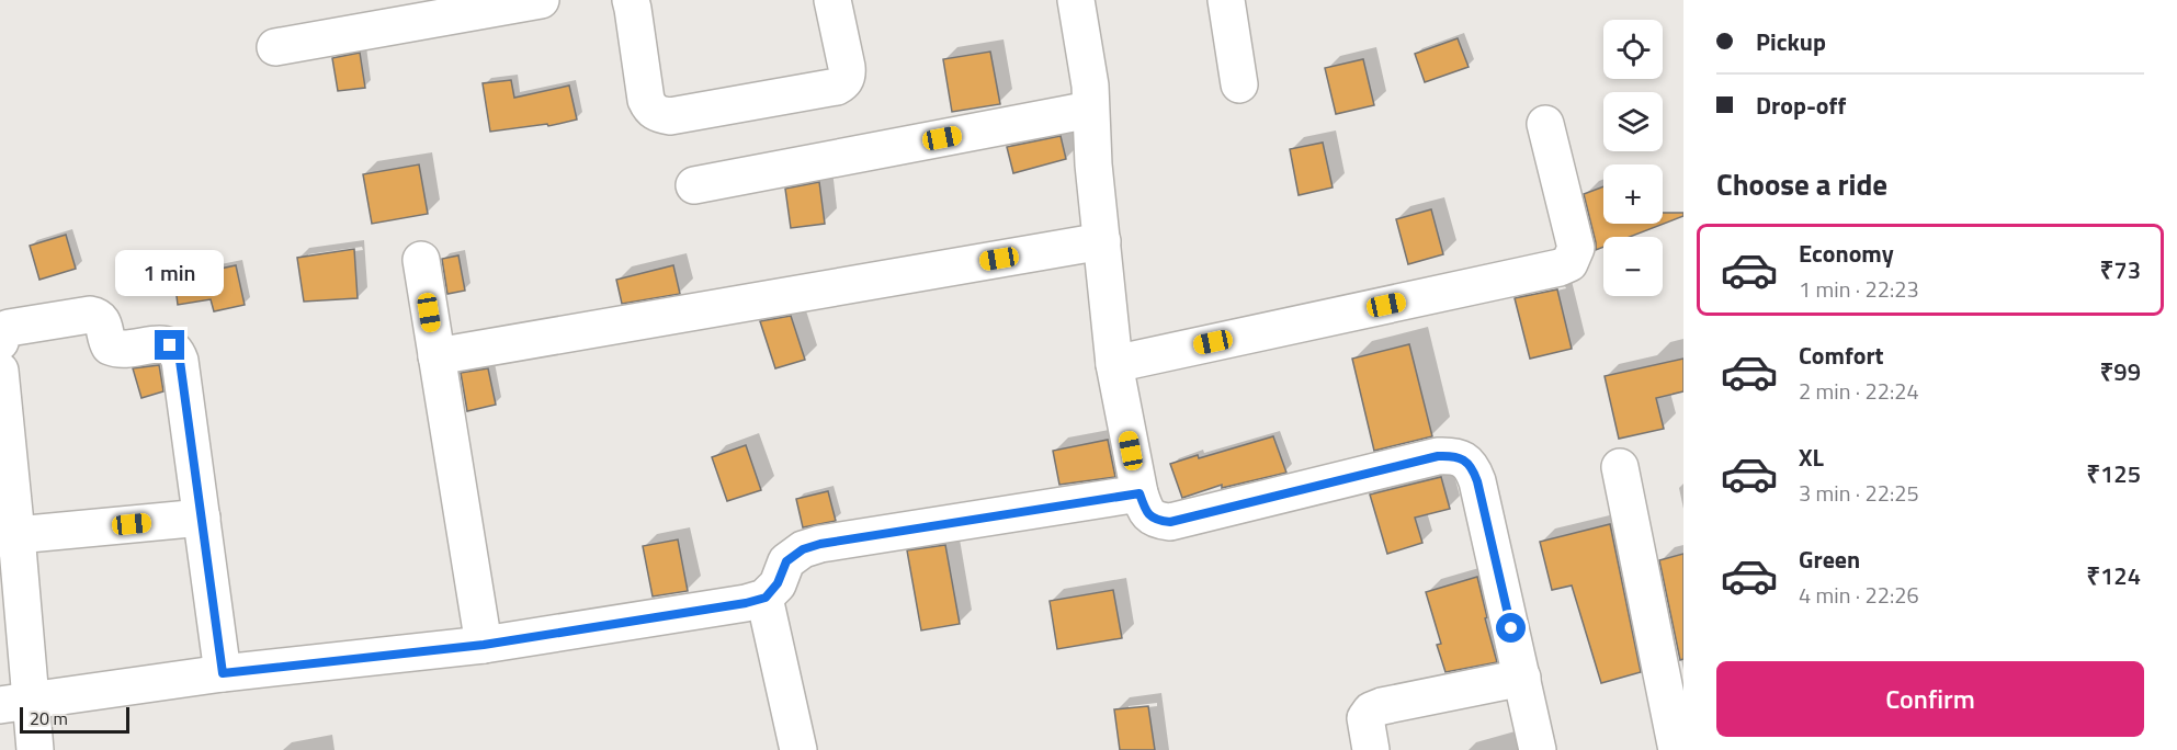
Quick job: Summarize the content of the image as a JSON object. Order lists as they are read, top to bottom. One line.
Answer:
{"scale_bar":"20 m","page":{"banner":["Pickup","Drop-off"],"map_buttons":["+","−"],"heading":"Choose a ride","list":[{"name":"Economy","note":"1 min · 22:23","value":"₹73"},{"name":"Comfort","note":"2 min · 22:24","value":"₹99"},{"name":"XL","note":"3 min · 22:25","value":"₹125"},{"name":"Green","note":"4 min · 22:26","value":"₹124"}],"bubble":"1 min","buttons":"Confirm","scale":"20 m"}}
